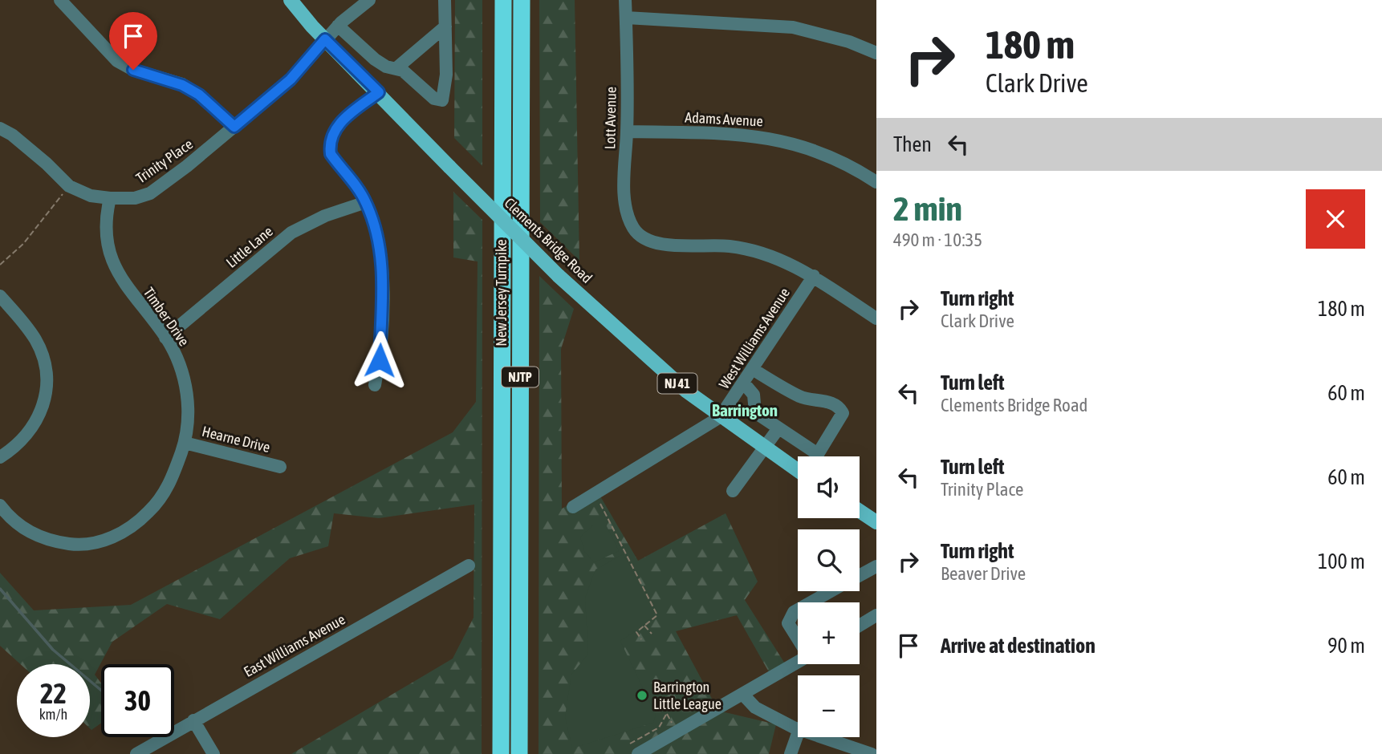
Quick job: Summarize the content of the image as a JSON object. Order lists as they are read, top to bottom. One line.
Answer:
{"streets":{"highway":["New Jersey Turnpike","NJTP"],"main road":["Clements Bridge Road","NJ 41"],"street":["Lott Avenue","Adams Avenue","Trinity Place","Little Lane","Timber Drive","West Williams Avenue","Hearne Drive","East Williams Avenue"]},"crossings":[["Lott Avenue","Adams Avenue"],["Lott Avenue","West Williams Avenue"],["Trinity Place","Clements Bridge Road"],["Trinity Place","Timber Drive"],["Clements Bridge Road","West Williams Avenue"],["Little Lane","Timber Drive"],["Timber Drive","Hearne Drive"]],"districts":["Barrington"],"places":["Barrington Little League"],"page":{"turn":["180 m","Clark Drive"],"then":"Then","heading":["2 min","490 m · 10:35"],"list":[{"name":"Turn right","note":"Clark Drive","value":"180 m"},{"name":"Turn left","note":"Clements Bridge Road","value":"60 m"},{"name":"Turn left","note":"Trinity Place","value":"60 m"},{"name":"Turn right","note":"Beaver Drive","value":"100 m"},{"name":"Arrive at destination","value":"90 m"}],"map_buttons":["+","−"],"speed":"22 km/h","limit":"30"}}
